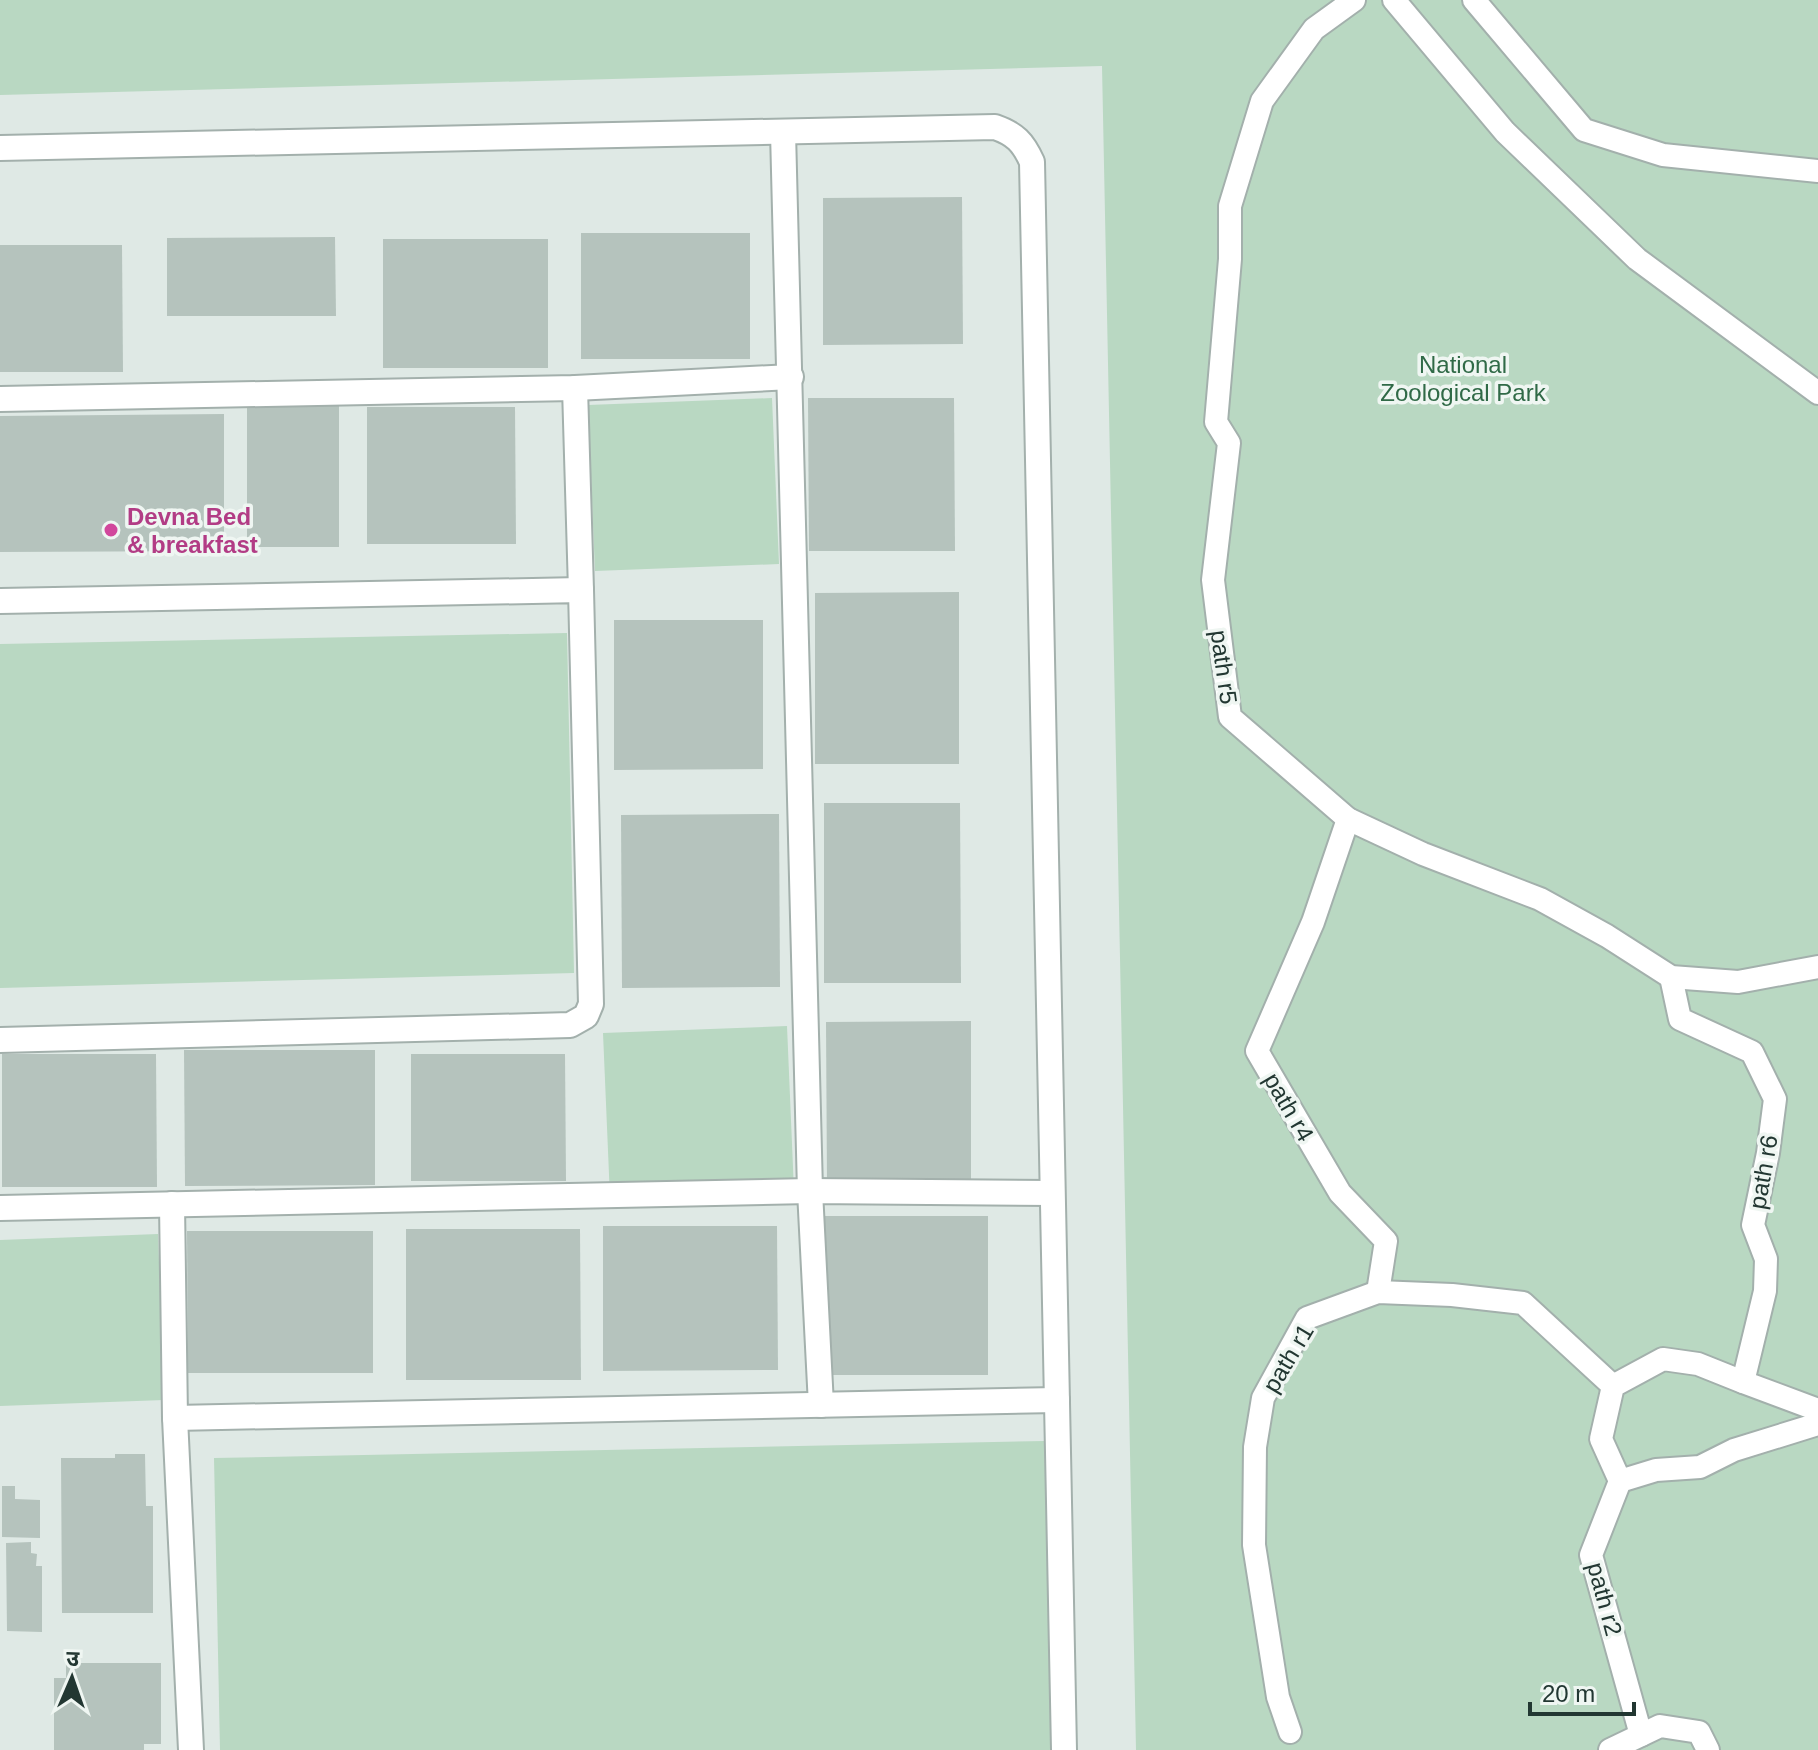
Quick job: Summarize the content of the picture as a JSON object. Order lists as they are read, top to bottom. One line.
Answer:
{"streets":{"street":["path r5","path r4","path r6","path r1","path r2"]},"crossings":[["path r5","path r4"],["path r5","path r6"],["path r4","path r1"]],"parks":["National Zoological Park"],"places":["Devna Bed & breakfast"],"scale_bar":"20 m","north":"top"}
